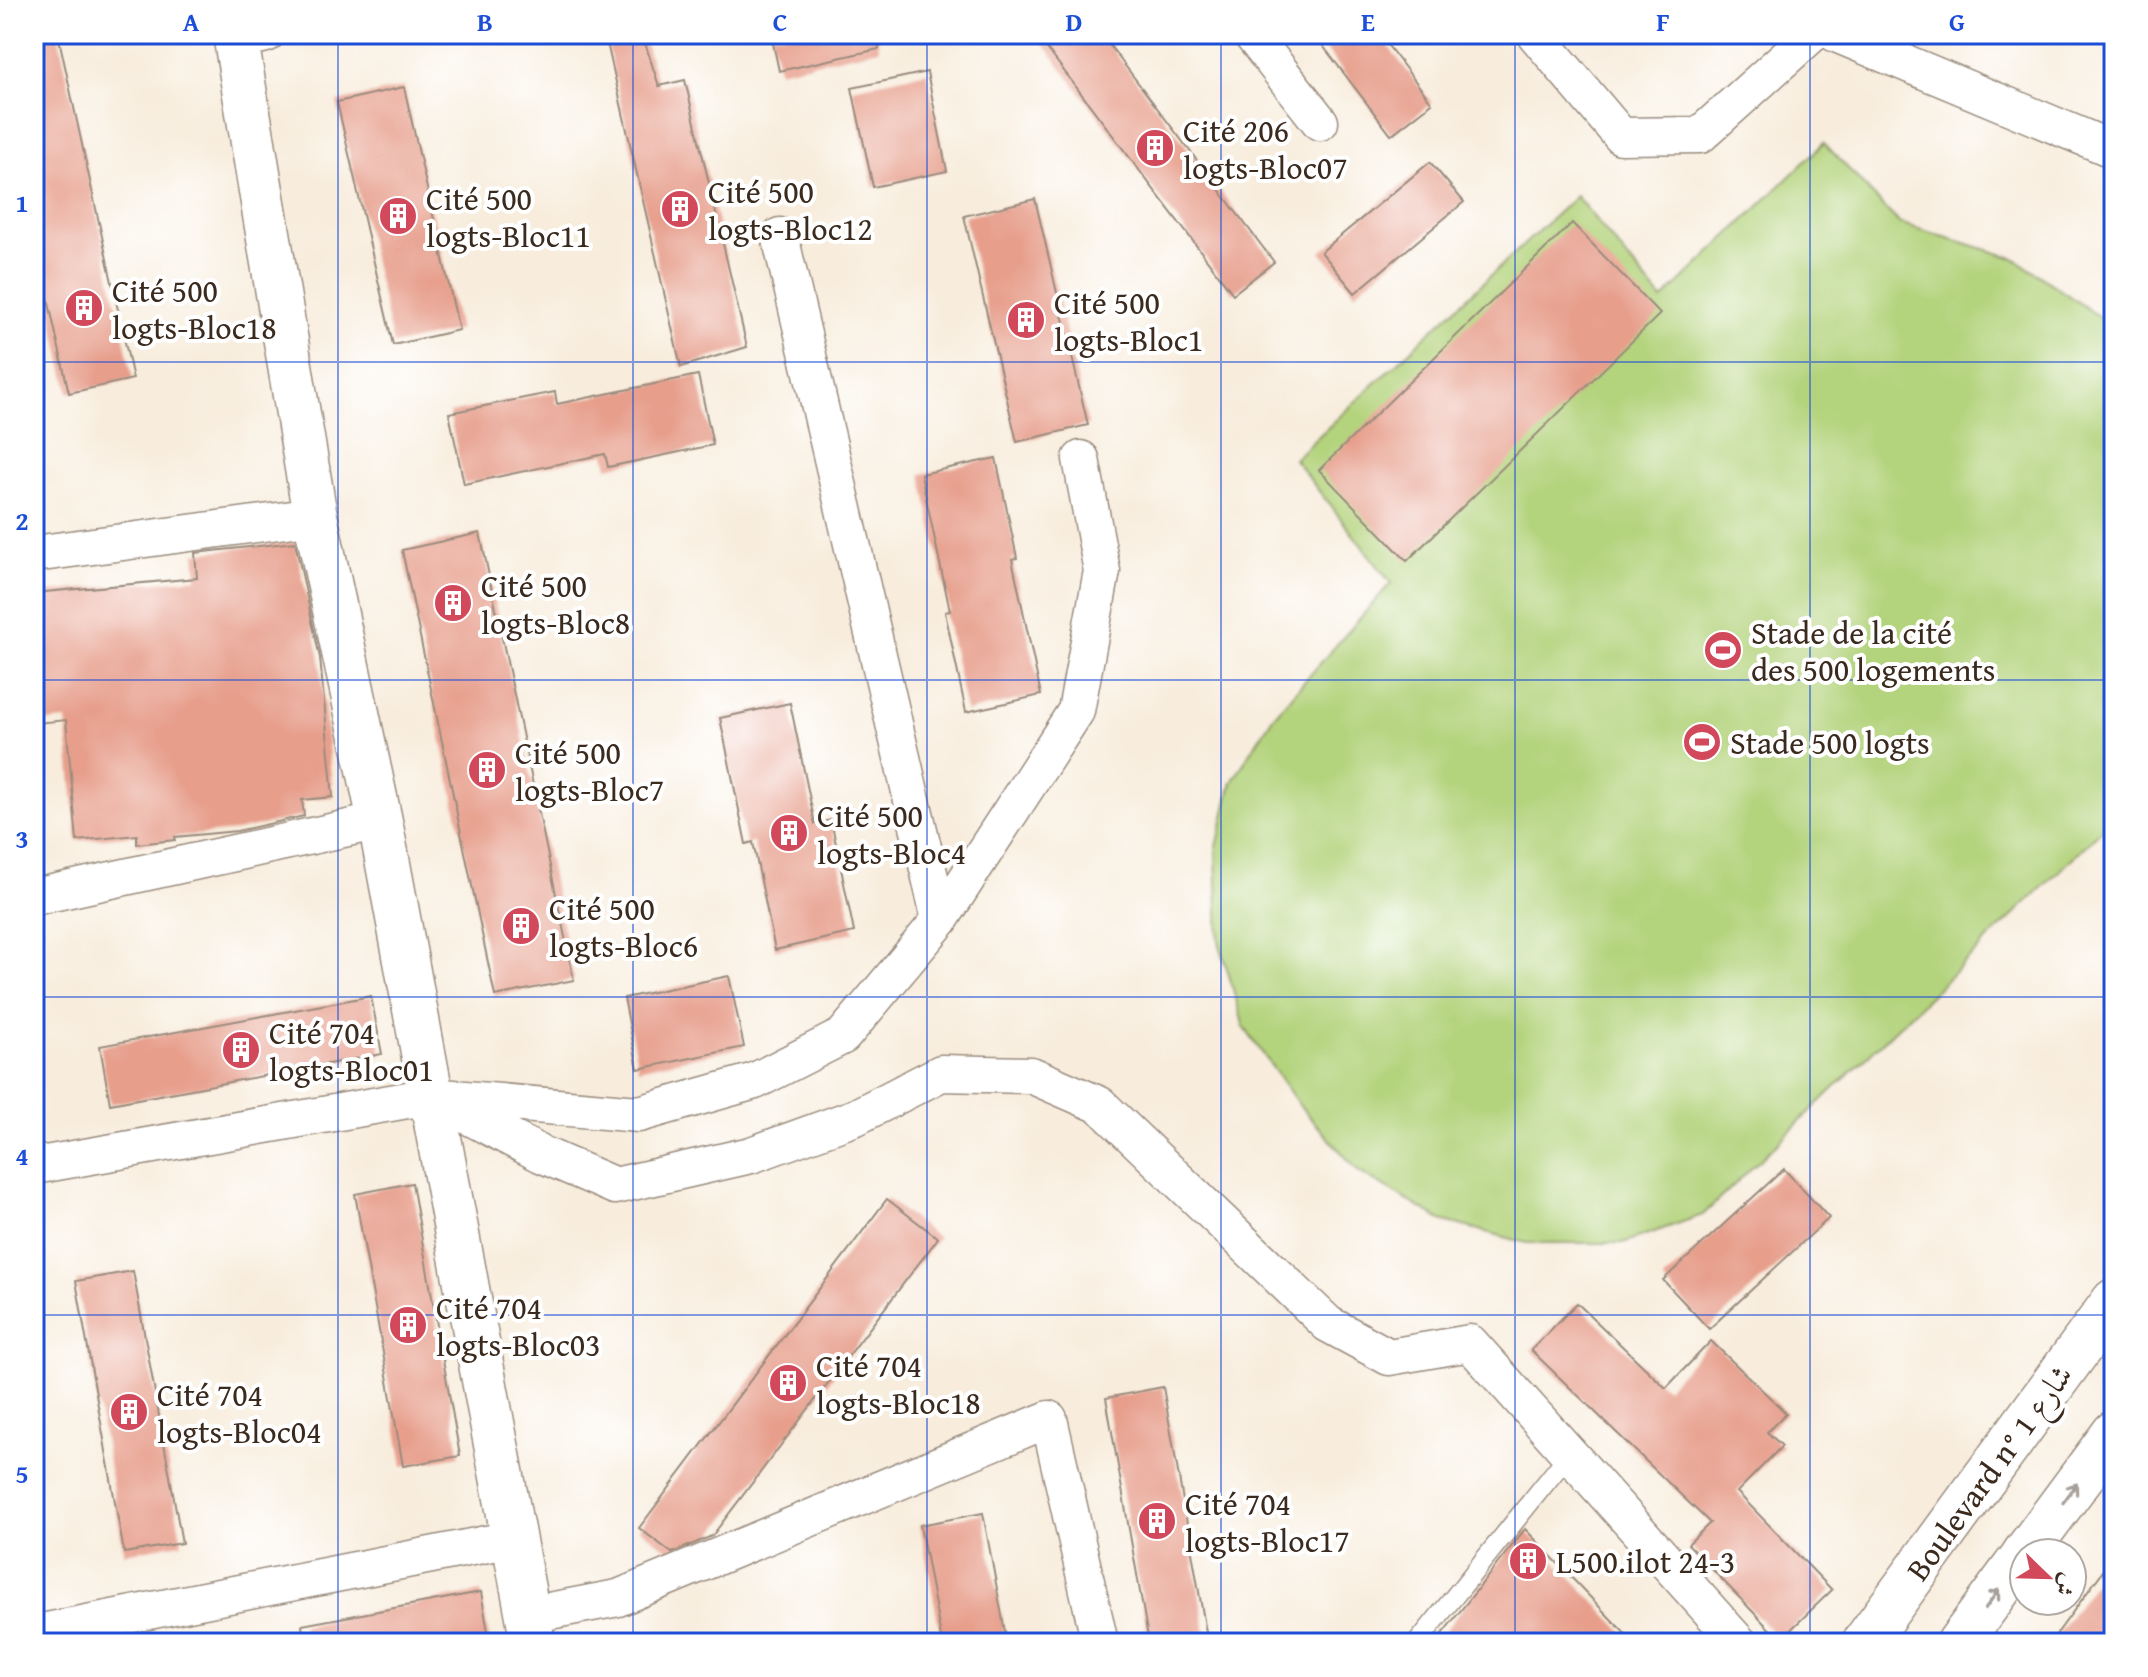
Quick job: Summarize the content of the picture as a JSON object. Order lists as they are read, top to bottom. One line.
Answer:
{"streets":{"street":["Boulevard n° شارع 1"]},"places":{"building":["Cité 206 logts-Bloc07","Cité 500 logts-Bloc12","Cité 500 logts-Bloc11","Cité 500 logts-Bloc18","Cité 500 logts-Bloc1","Cité 500 logts-Bloc8","Cité 500 logts-Bloc7","Cité 500 logts-Bloc4","Cité 500 logts-Bloc6","Cité 704 logts-Bloc01","Cité 704 logts-Bloc03","Cité 704 logts-Bloc18","Cité 704 logts-Bloc04","Cité 704 logts-Bloc17","L500.ilot 24-3"],"sports":["Stade de la cité des 500 logements","Stade 500 logts"]},"north":"bottom right","grid":{"columns":["A","B","C","D","E","F","G"],"rows":["1","2","3","4","5"]}}
